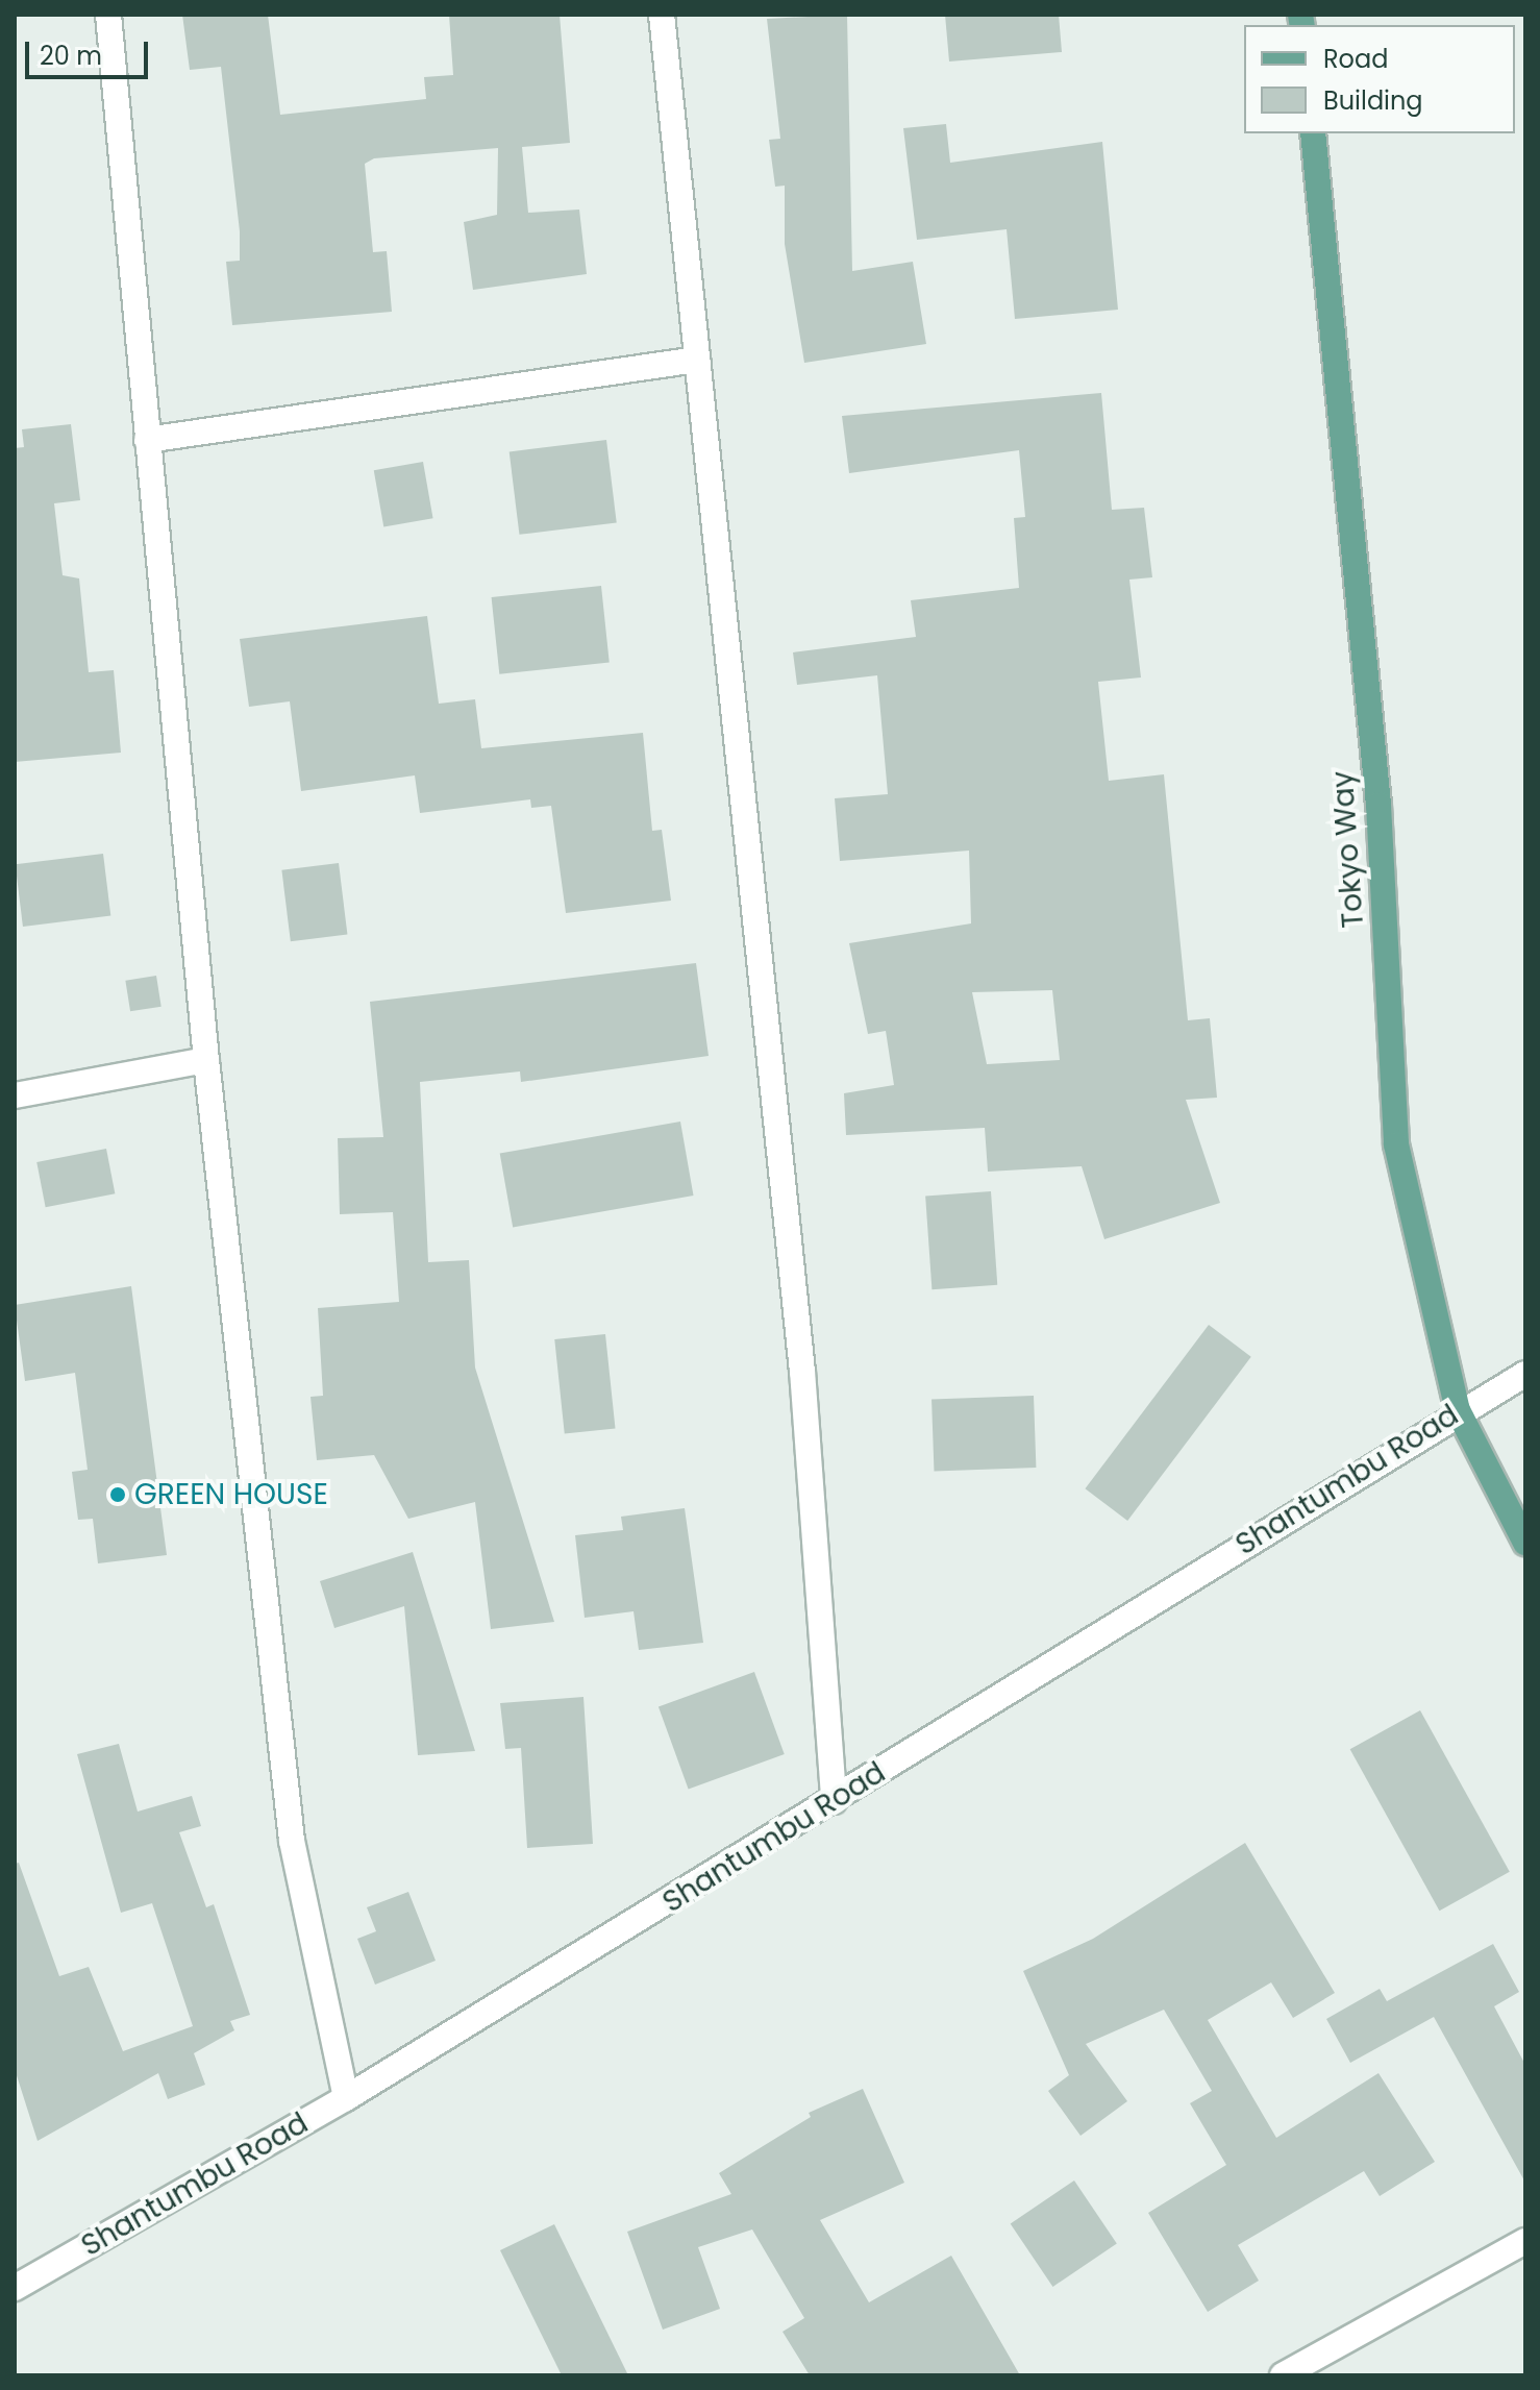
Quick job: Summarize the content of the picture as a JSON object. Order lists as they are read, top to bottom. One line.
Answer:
{"streets":{"main road":["Tokyo Way"],"street":["Shantumbu Road"]},"crossings":[["Tokyo Way","Shantumbu Road"]],"places":["GREEN HOUSE"],"legend":["Road","Building"],"scale_bar":"20 m"}
